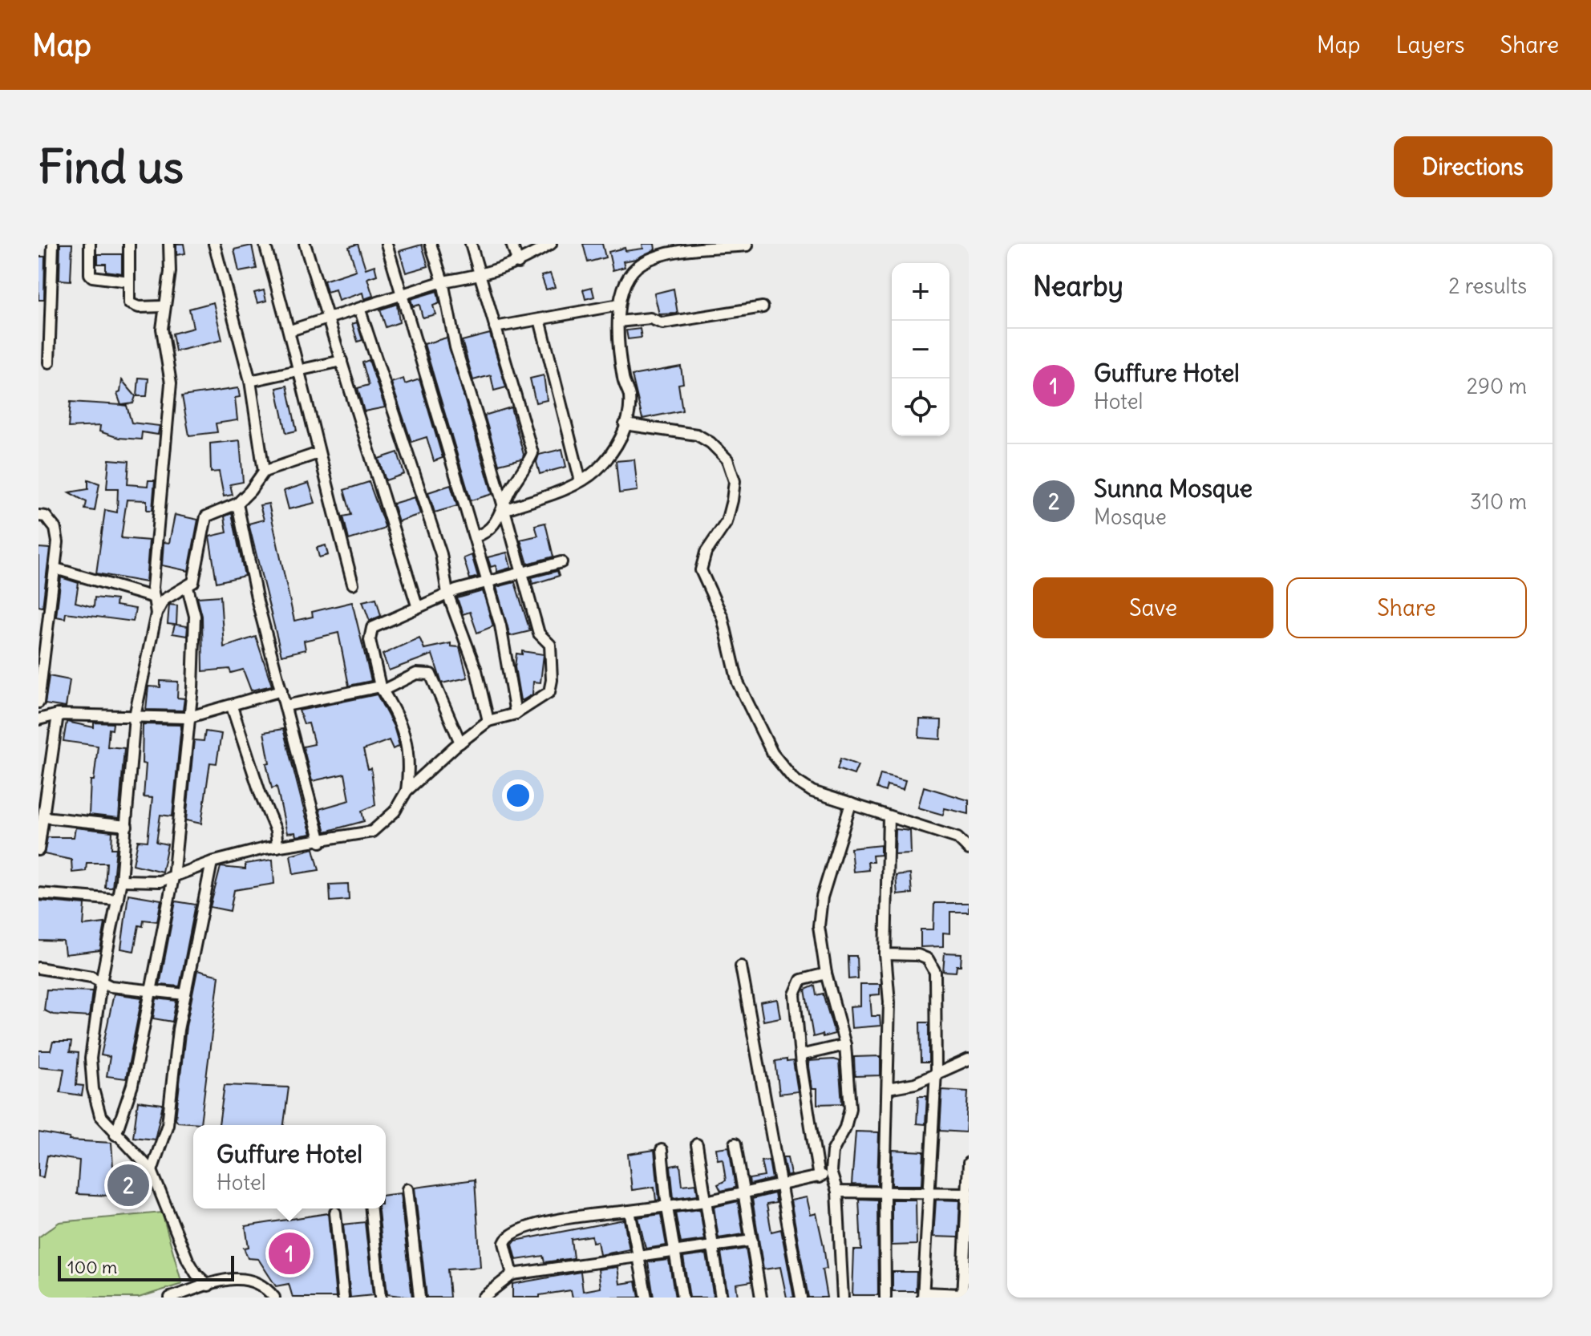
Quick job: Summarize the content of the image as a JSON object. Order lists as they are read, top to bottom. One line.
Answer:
{"scale_bar":"100 m","page":{"header":"Map","nav":["Map","Layers","Share"],"buttons":["Directions",["Save","Share"]],"title":"Find us","heading":["Nearby","2 results"],"map_buttons":["+","−"],"list":[{"mark":"1","name":"Guffure Hotel","note":"Hotel","value":"290 m"},{"mark":"2","name":"Sunna Mosque","note":"Mosque","value":"310 m"}],"popup":["Guffure Hotel","Hotel"],"pins":["2","1"],"scale":"100 m"}}
